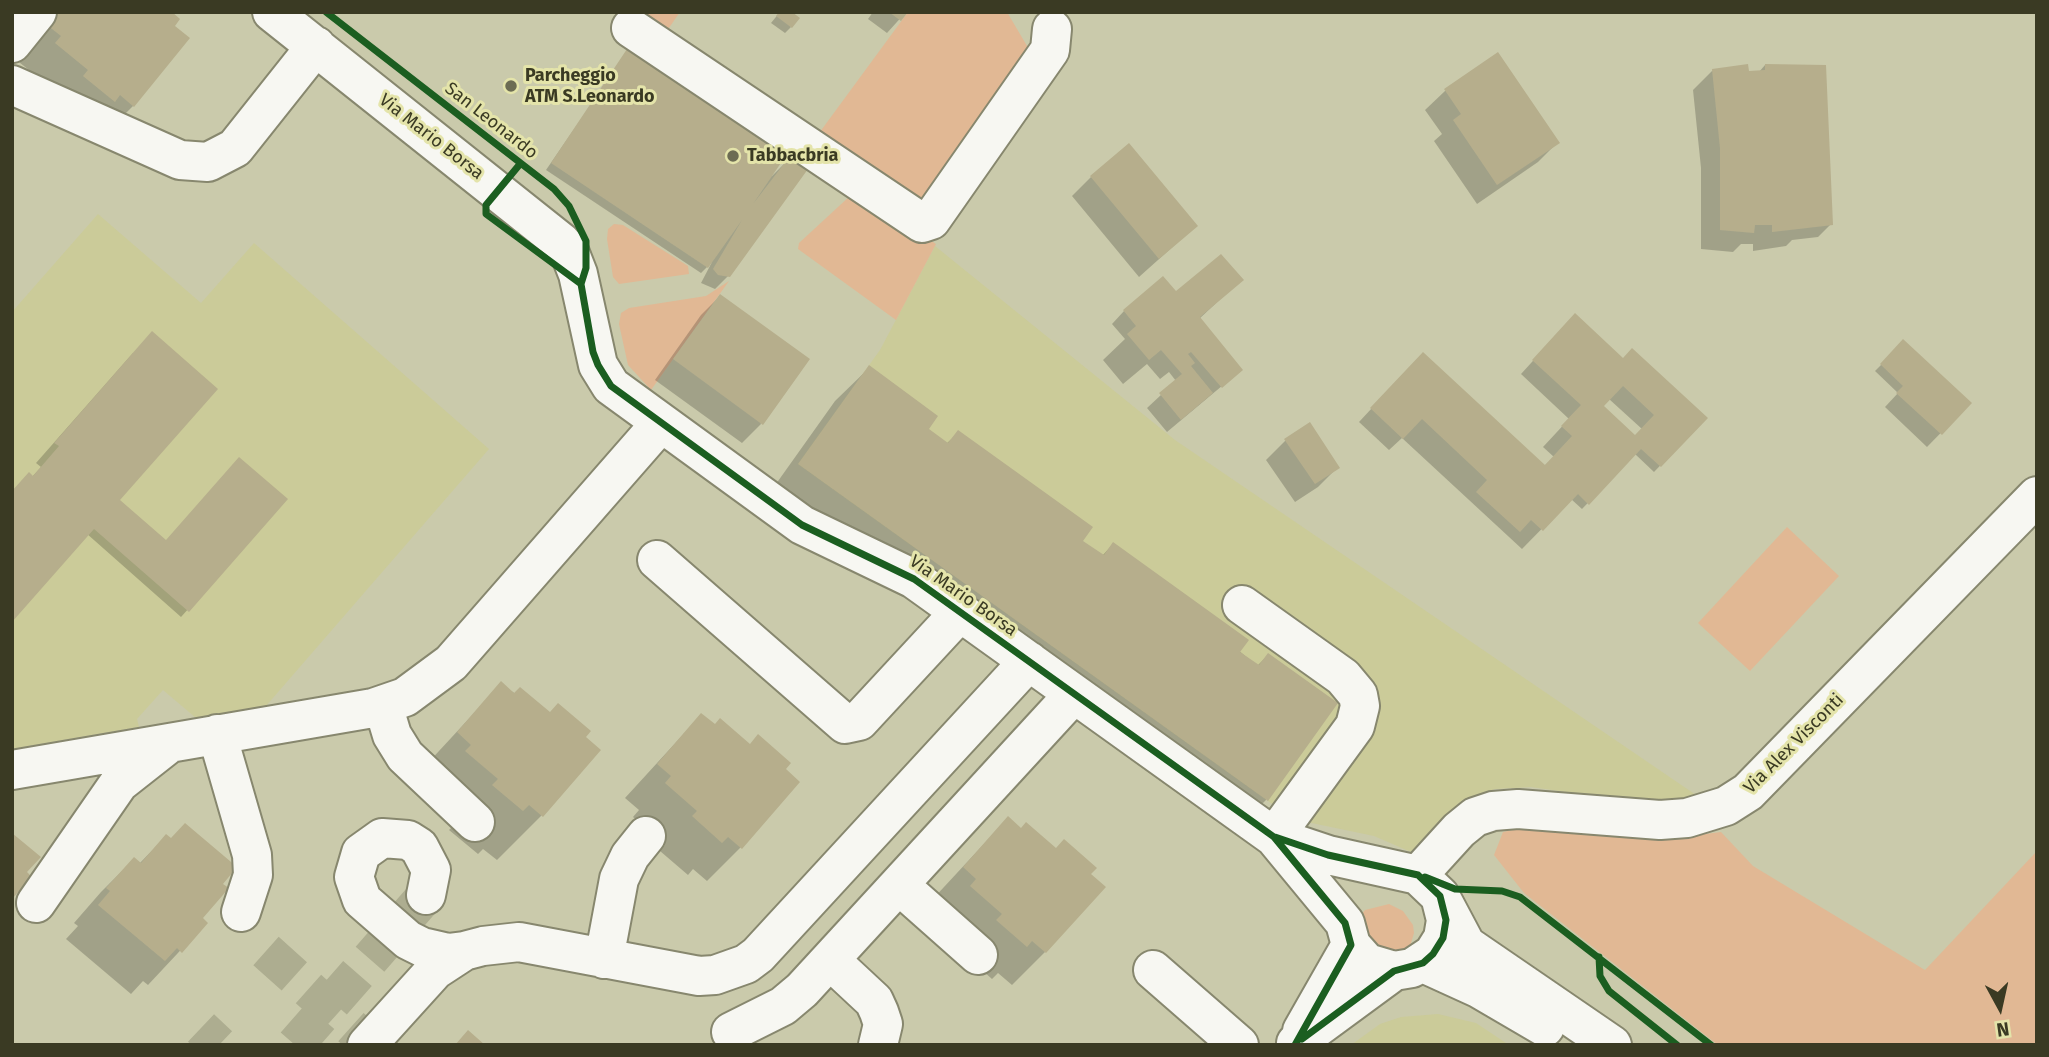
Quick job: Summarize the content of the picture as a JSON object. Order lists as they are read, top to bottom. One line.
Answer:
{"streets":{"street":["Via Mario Borsa","Via Alex Visconti"],"cycle path":["San Leonardo"]},"crossings":[["Via Mario Borsa","Via Alex Visconti"]],"places":["Parcheggio ATM S.Leonardo","Tabbacbria"],"north":"bottom"}
